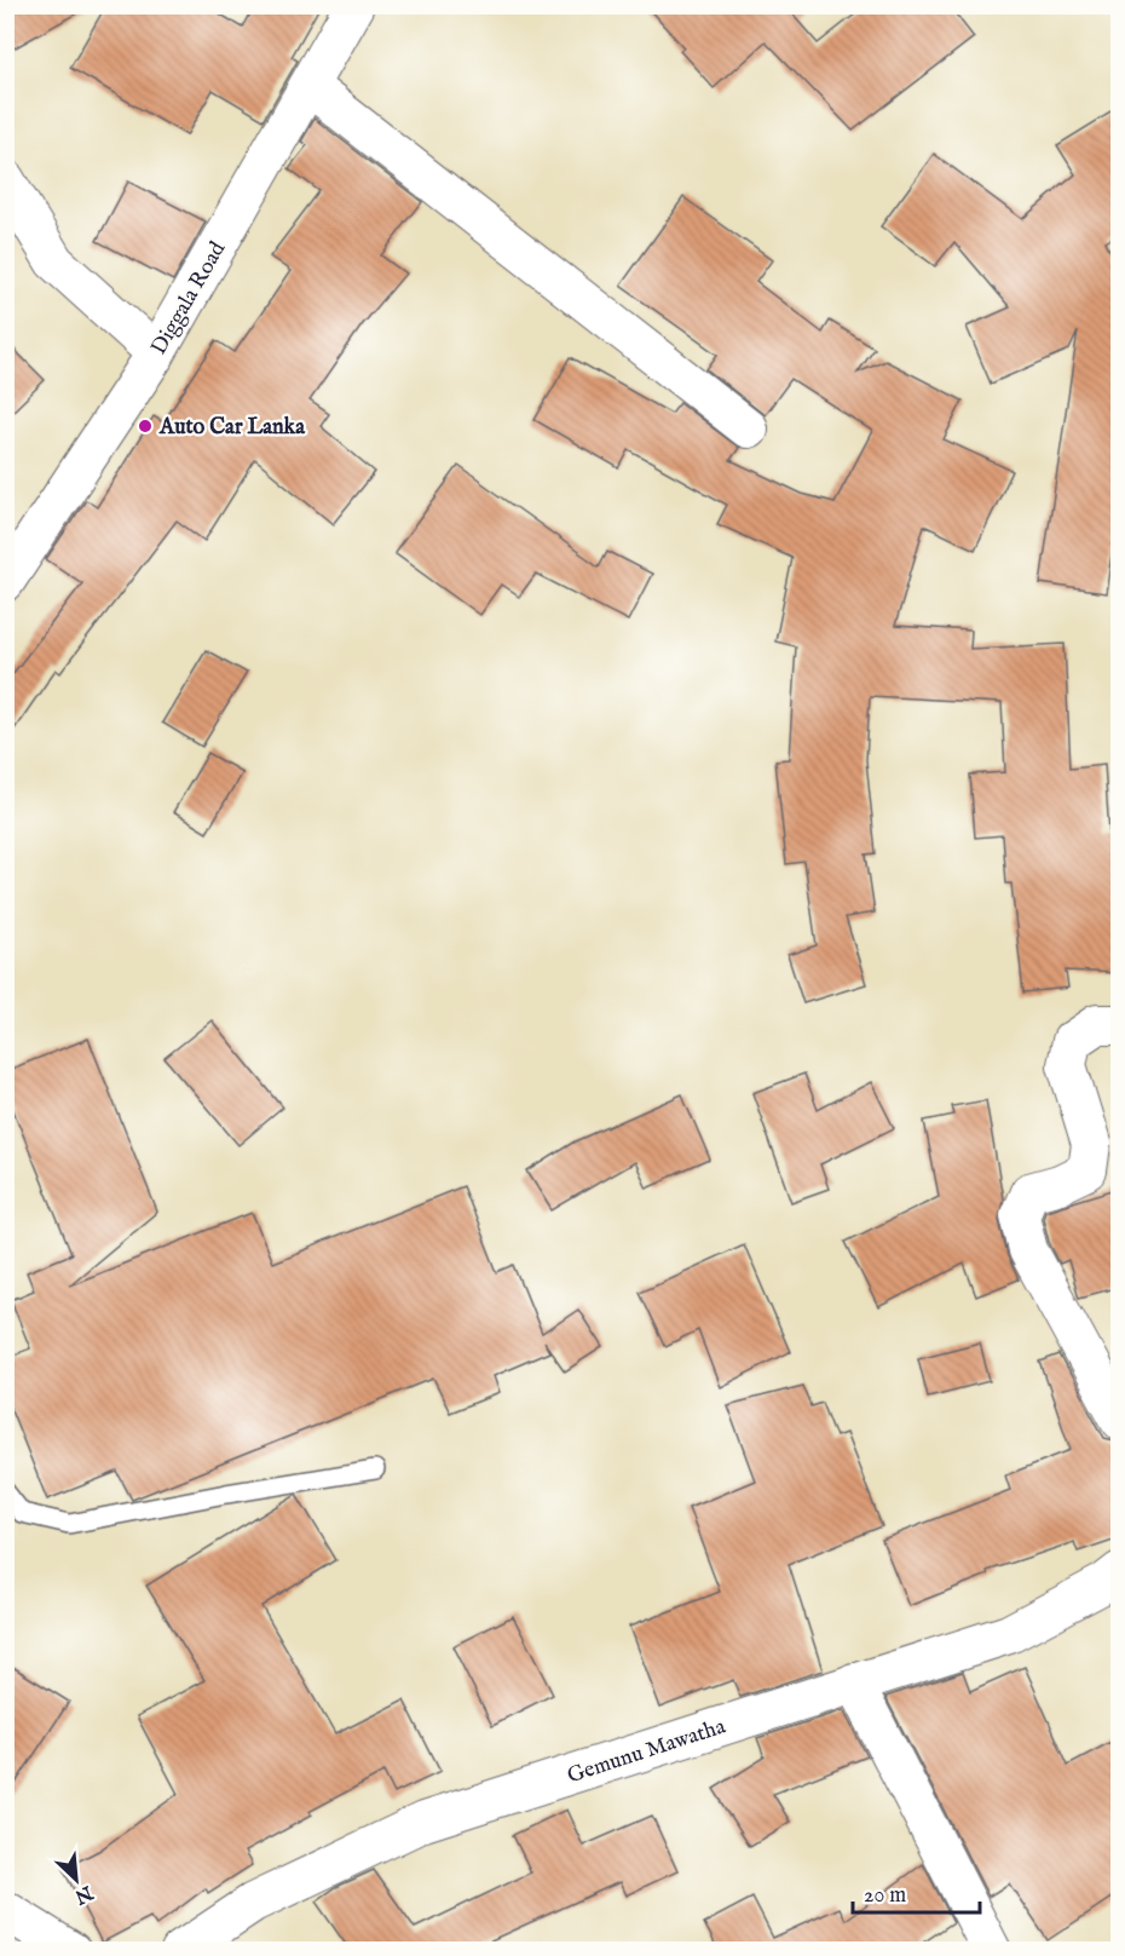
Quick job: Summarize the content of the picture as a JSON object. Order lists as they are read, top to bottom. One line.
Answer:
{"streets":{"street":["Diggala Road","Gemunu Mawatha"]},"places":["Auto Car Lanka"],"scale_bar":"20 m","north":"bottom right"}
